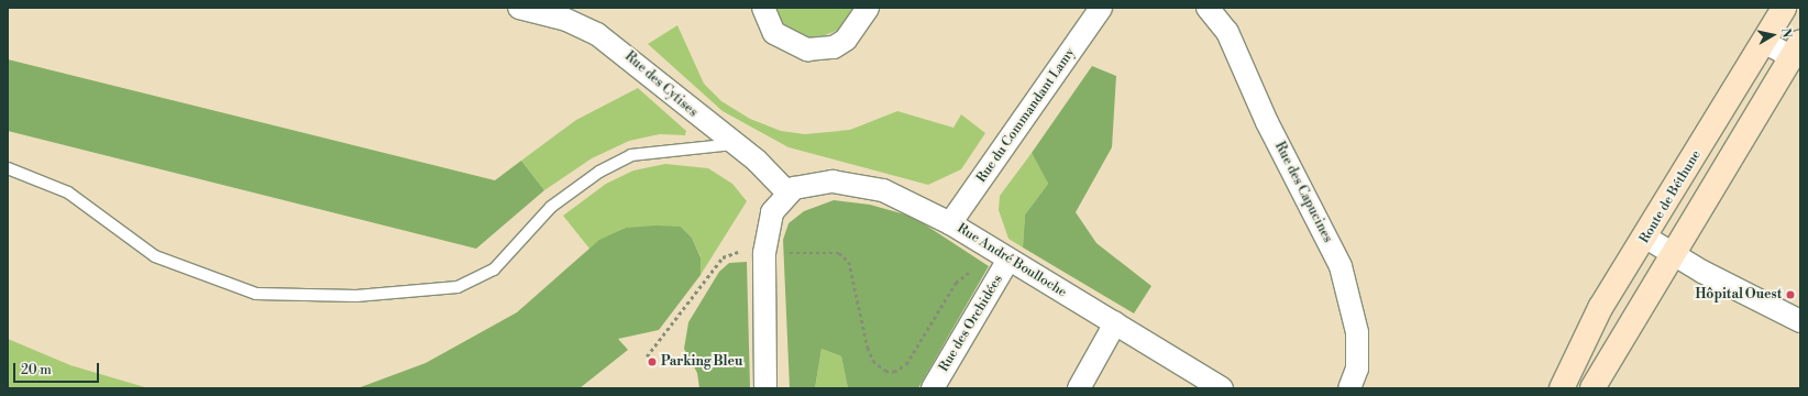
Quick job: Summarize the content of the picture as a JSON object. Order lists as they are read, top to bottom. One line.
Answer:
{"streets":{"main road":["Route de Béthune"],"street":["Rue des Cytises","Rue du Commandant Lamy","Rue des Capucines","Rue André Boulloche","Rue des Orchidées"]},"crossings":[["Rue des Cytises","Rue André Boulloche"],["Rue du Commandant Lamy","Rue André Boulloche"],["Rue André Boulloche","Rue des Orchidées"]],"places":["Hôpital Ouest","Parking Bleu"],"scale_bar":"20 m","north":"right"}
